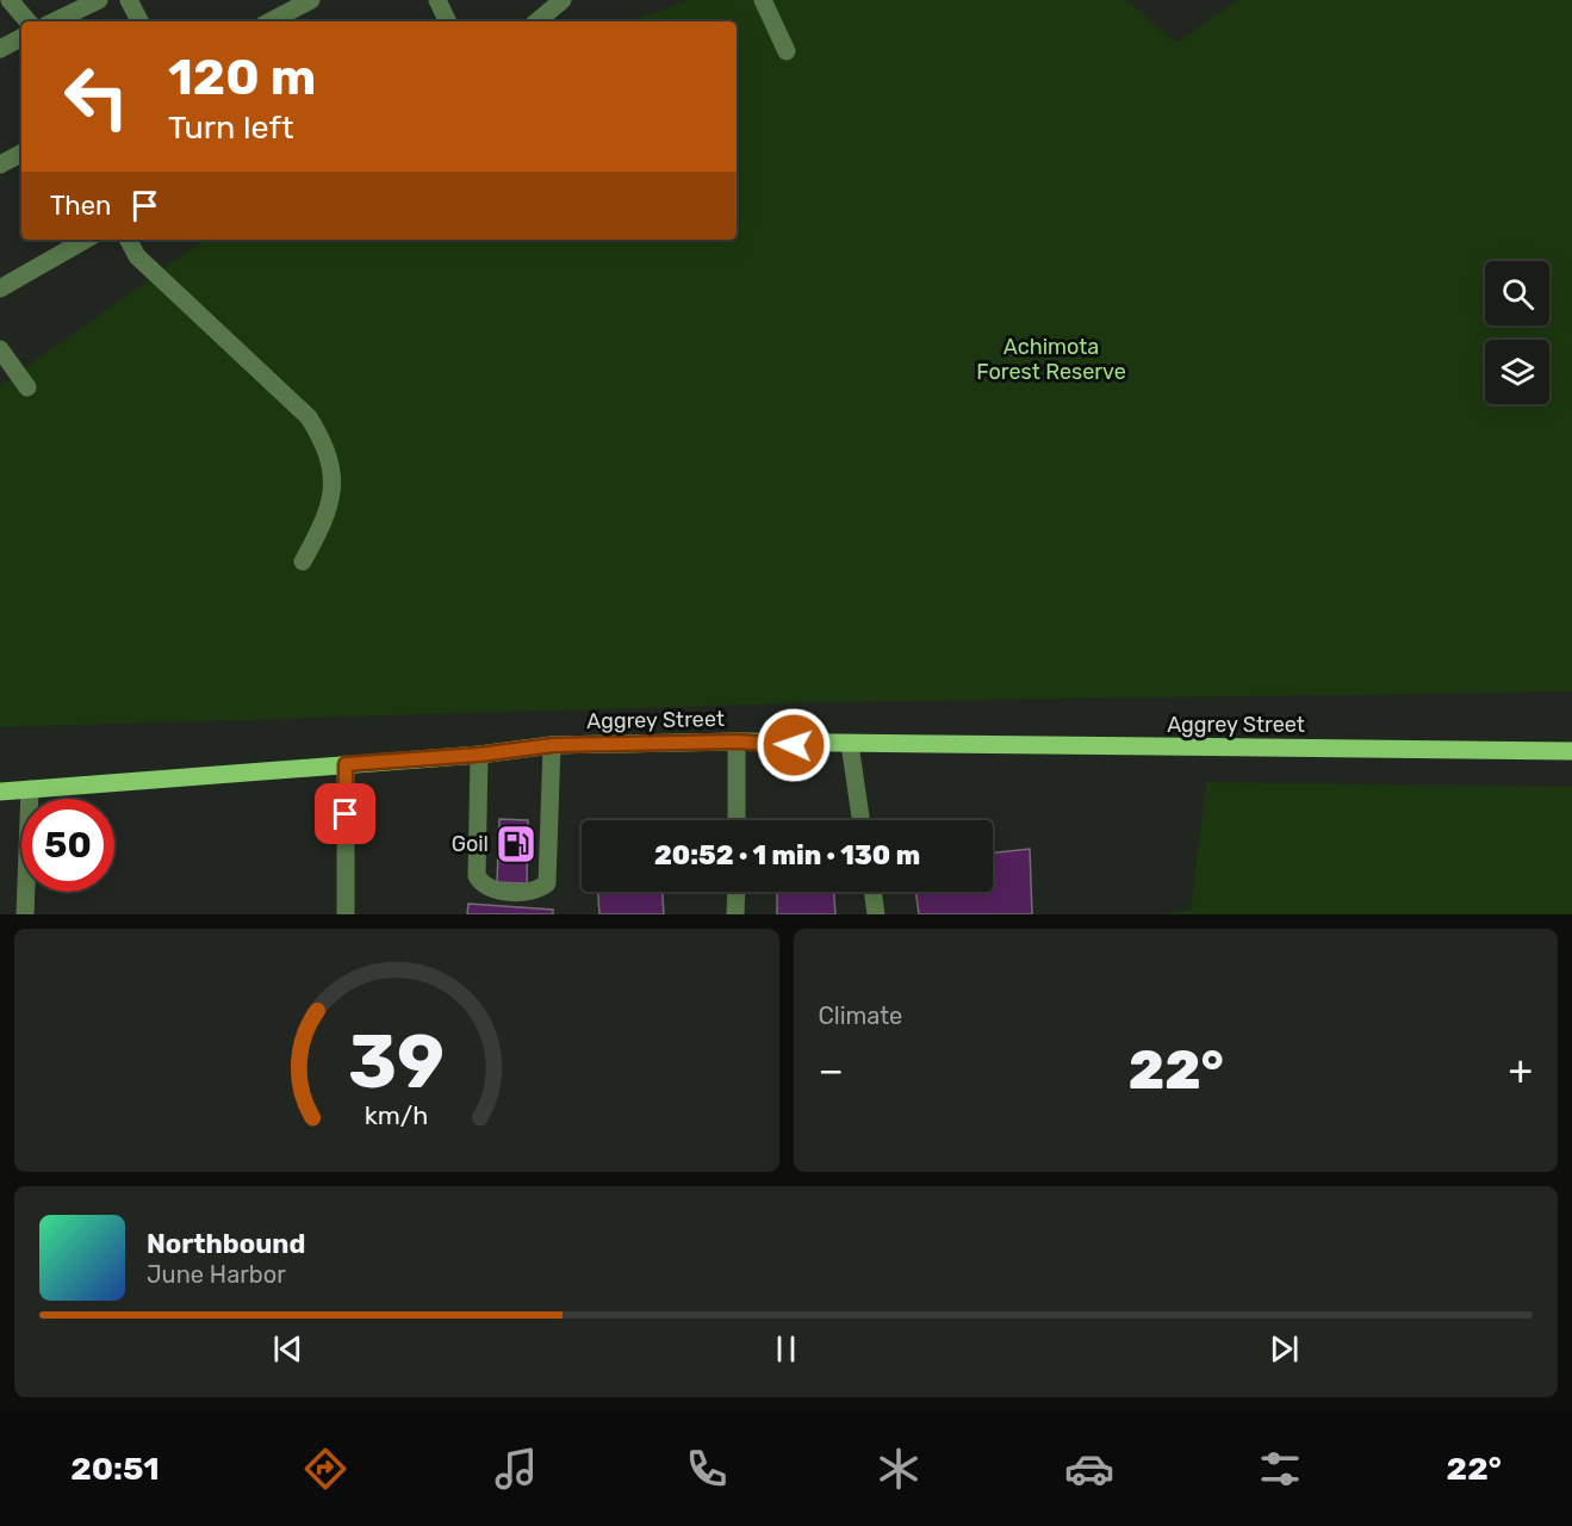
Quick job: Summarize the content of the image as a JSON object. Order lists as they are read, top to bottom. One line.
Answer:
{"streets":{"main road":["Aggrey Street"]},"parks":["Achimota Forest Reserve"],"places":{"fuel station":["Goil"]},"page":{"turn":["120 m","Turn left"],"then":"Then","limit":"50","trip":"20:52 · 1 min · 130 m","tile":"Climate","heat":["−","22°","+"],"song":["Northbound","June Harbor"],"tabs":["20:51","22°"],"gauge":["39","km/h"]}}
